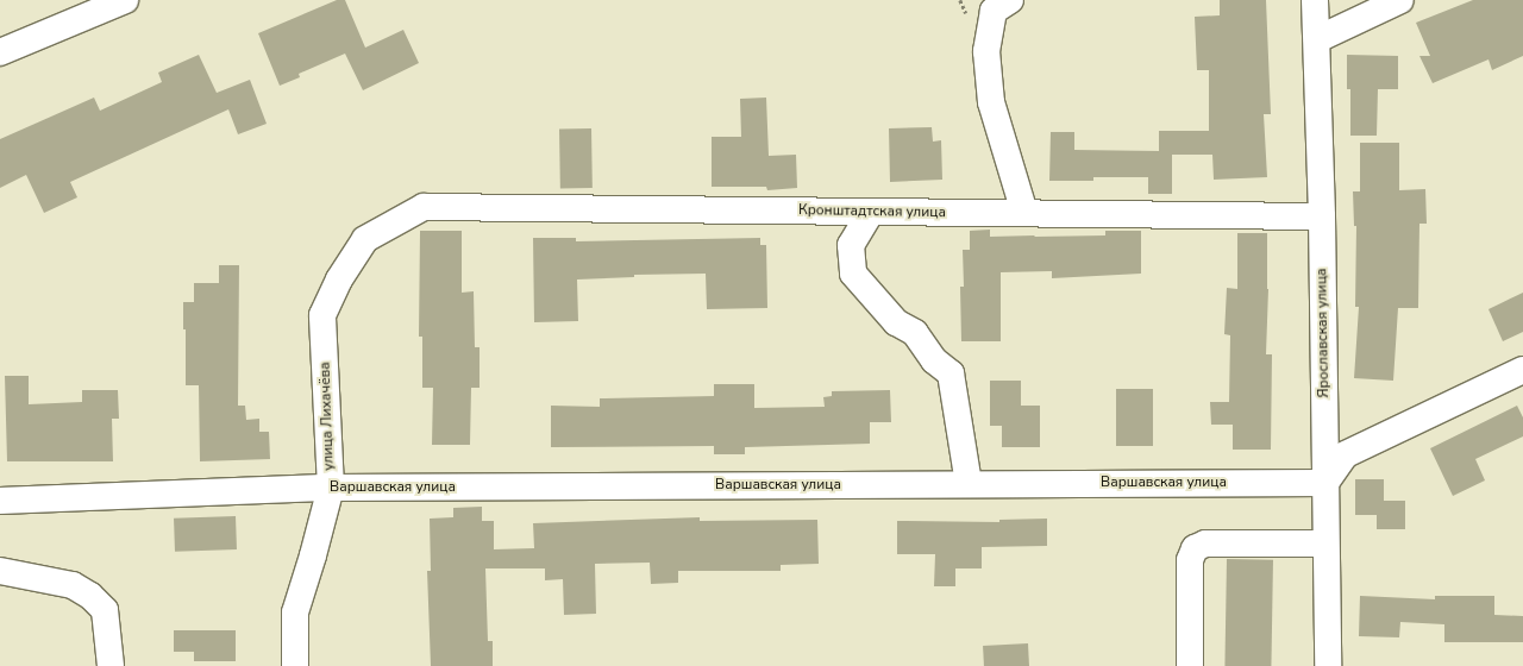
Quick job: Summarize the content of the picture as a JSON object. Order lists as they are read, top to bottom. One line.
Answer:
{"streets":{"street":["Кронштадтская улица","Ярославская улица","улица Лихачёва","Варшавская улица"]},"crossings":[["Кронштадтская улица","Ярославская улица"],["Кронштадтская улица","улица Лихачёва"],["Ярославская улица","Варшавская улица"],["улица Лихачёва","Варшавская улица"]]}
